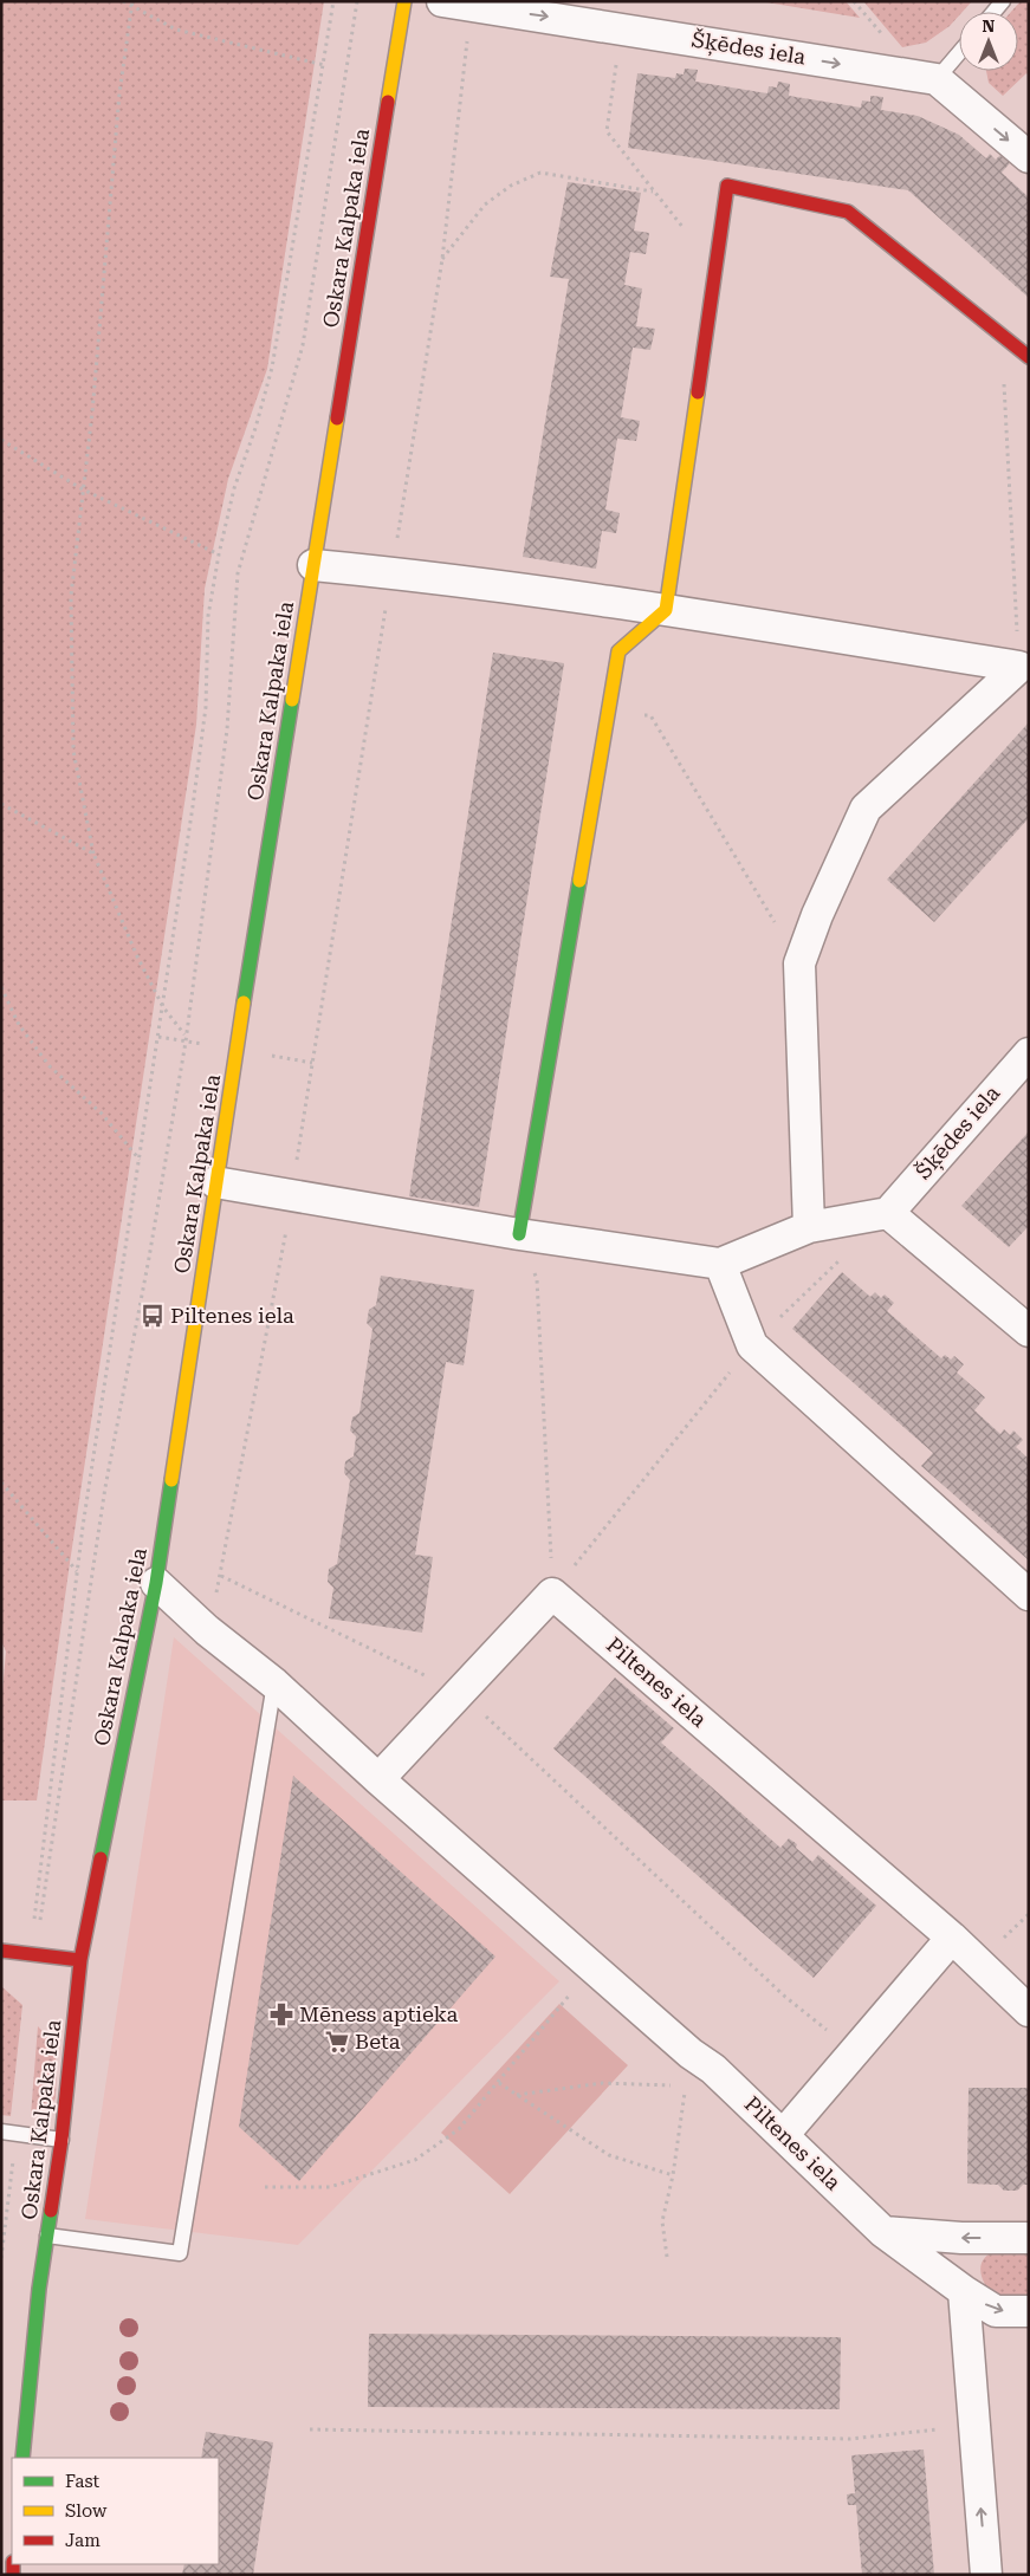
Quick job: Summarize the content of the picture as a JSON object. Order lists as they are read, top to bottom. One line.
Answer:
{"streets":{"main road":["Oskara Kalpaka iela"],"street":["Šķēdes iela","Piltenes iela"]},"crossings":[["Oskara Kalpaka iela","Piltenes iela"]],"one_way":["Šķēdes iela"],"places":{"bus stop":["Piltenes iela"],"pharmacy":["Mēness aptieka"],"supermarket":["Beta"]},"legend":["Fast","Slow","Jam"],"north":"top"}
